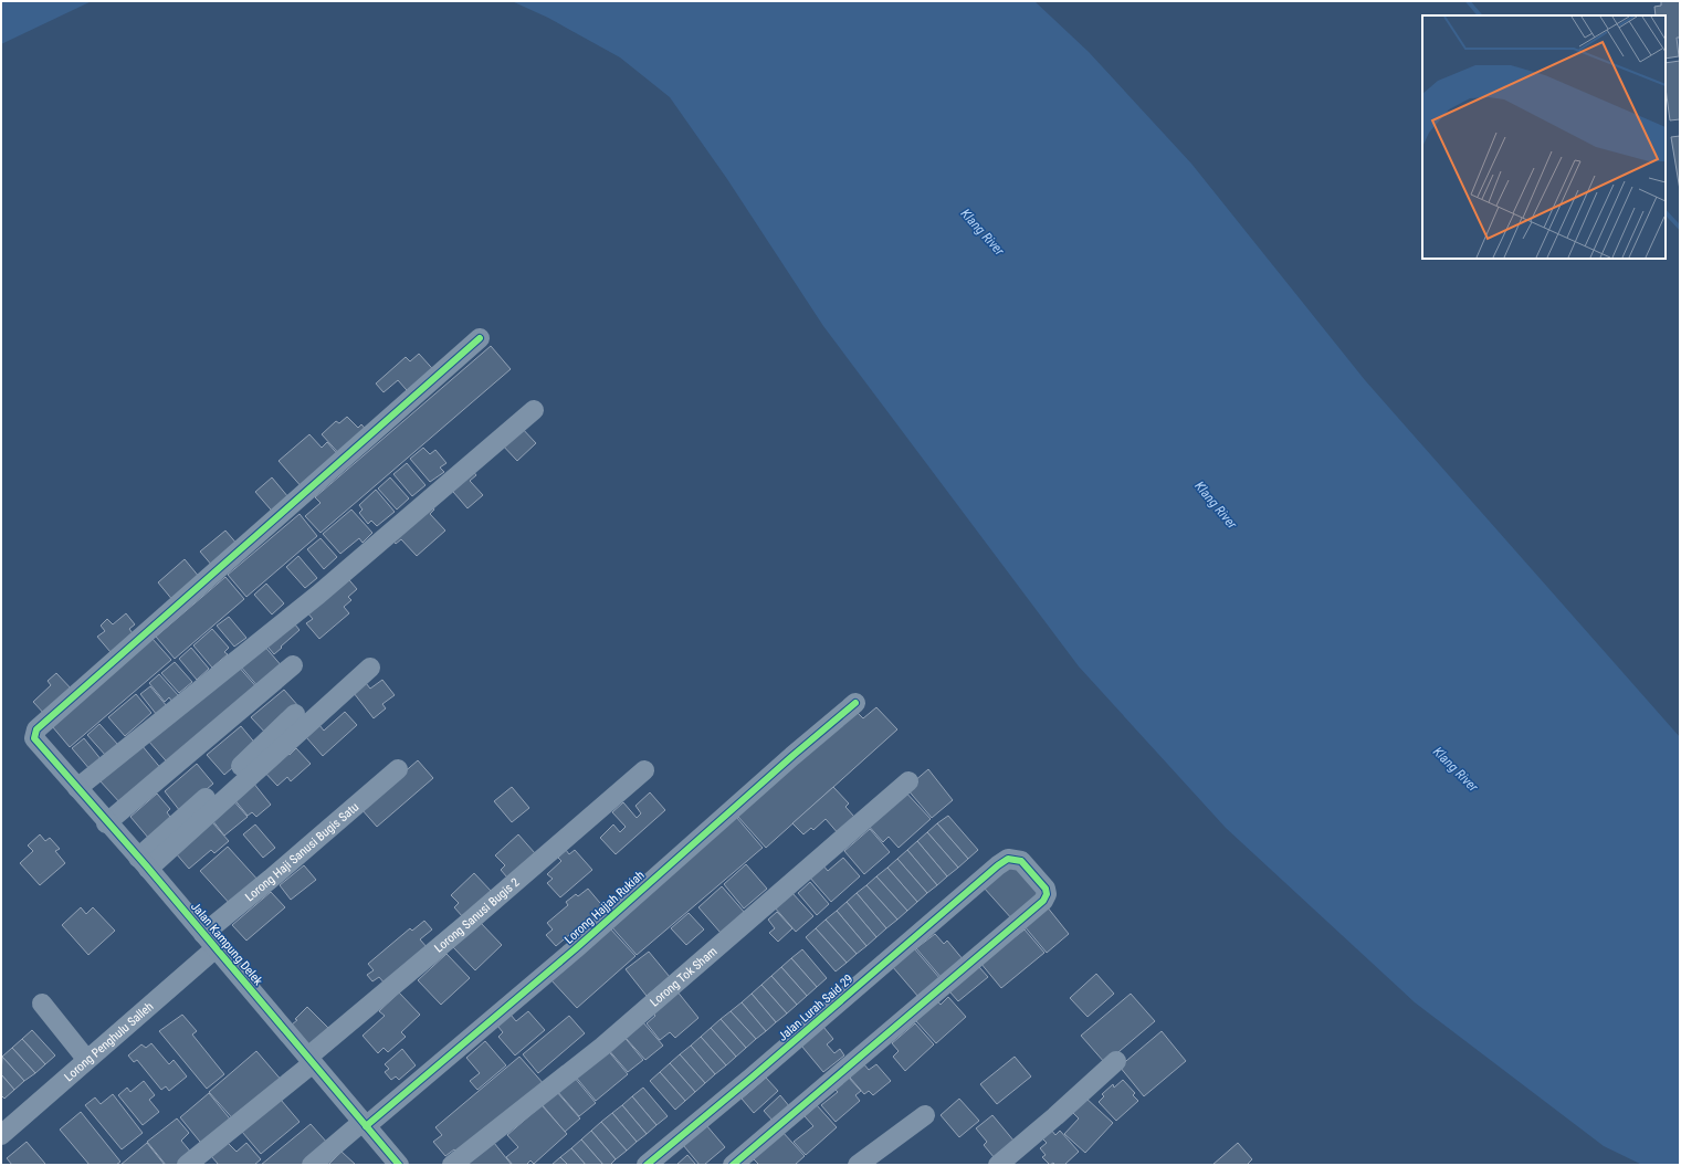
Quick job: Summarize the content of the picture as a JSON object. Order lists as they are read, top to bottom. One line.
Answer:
{"streets":{"street":["Lorong Haji Sanusi Bugis Satu","Lorong Hajjah Rukiah","Lorong Sanusi Bugis 2","Jalan Kampung Delek","Lorong Tok Sham","Jalan Lurah Said 29","Lorong Penghulu Salleh"]},"crossings":[["Lorong Haji Sanusi Bugis Satu","Jalan Kampung Delek"],["Lorong Haji Sanusi Bugis Satu","Lorong Penghulu Salleh"],["Lorong Hajjah Rukiah","Jalan Kampung Delek"],["Lorong Sanusi Bugis 2","Jalan Kampung Delek"],["Jalan Kampung Delek","Lorong Penghulu Salleh"]],"water":["Klang River"]}
